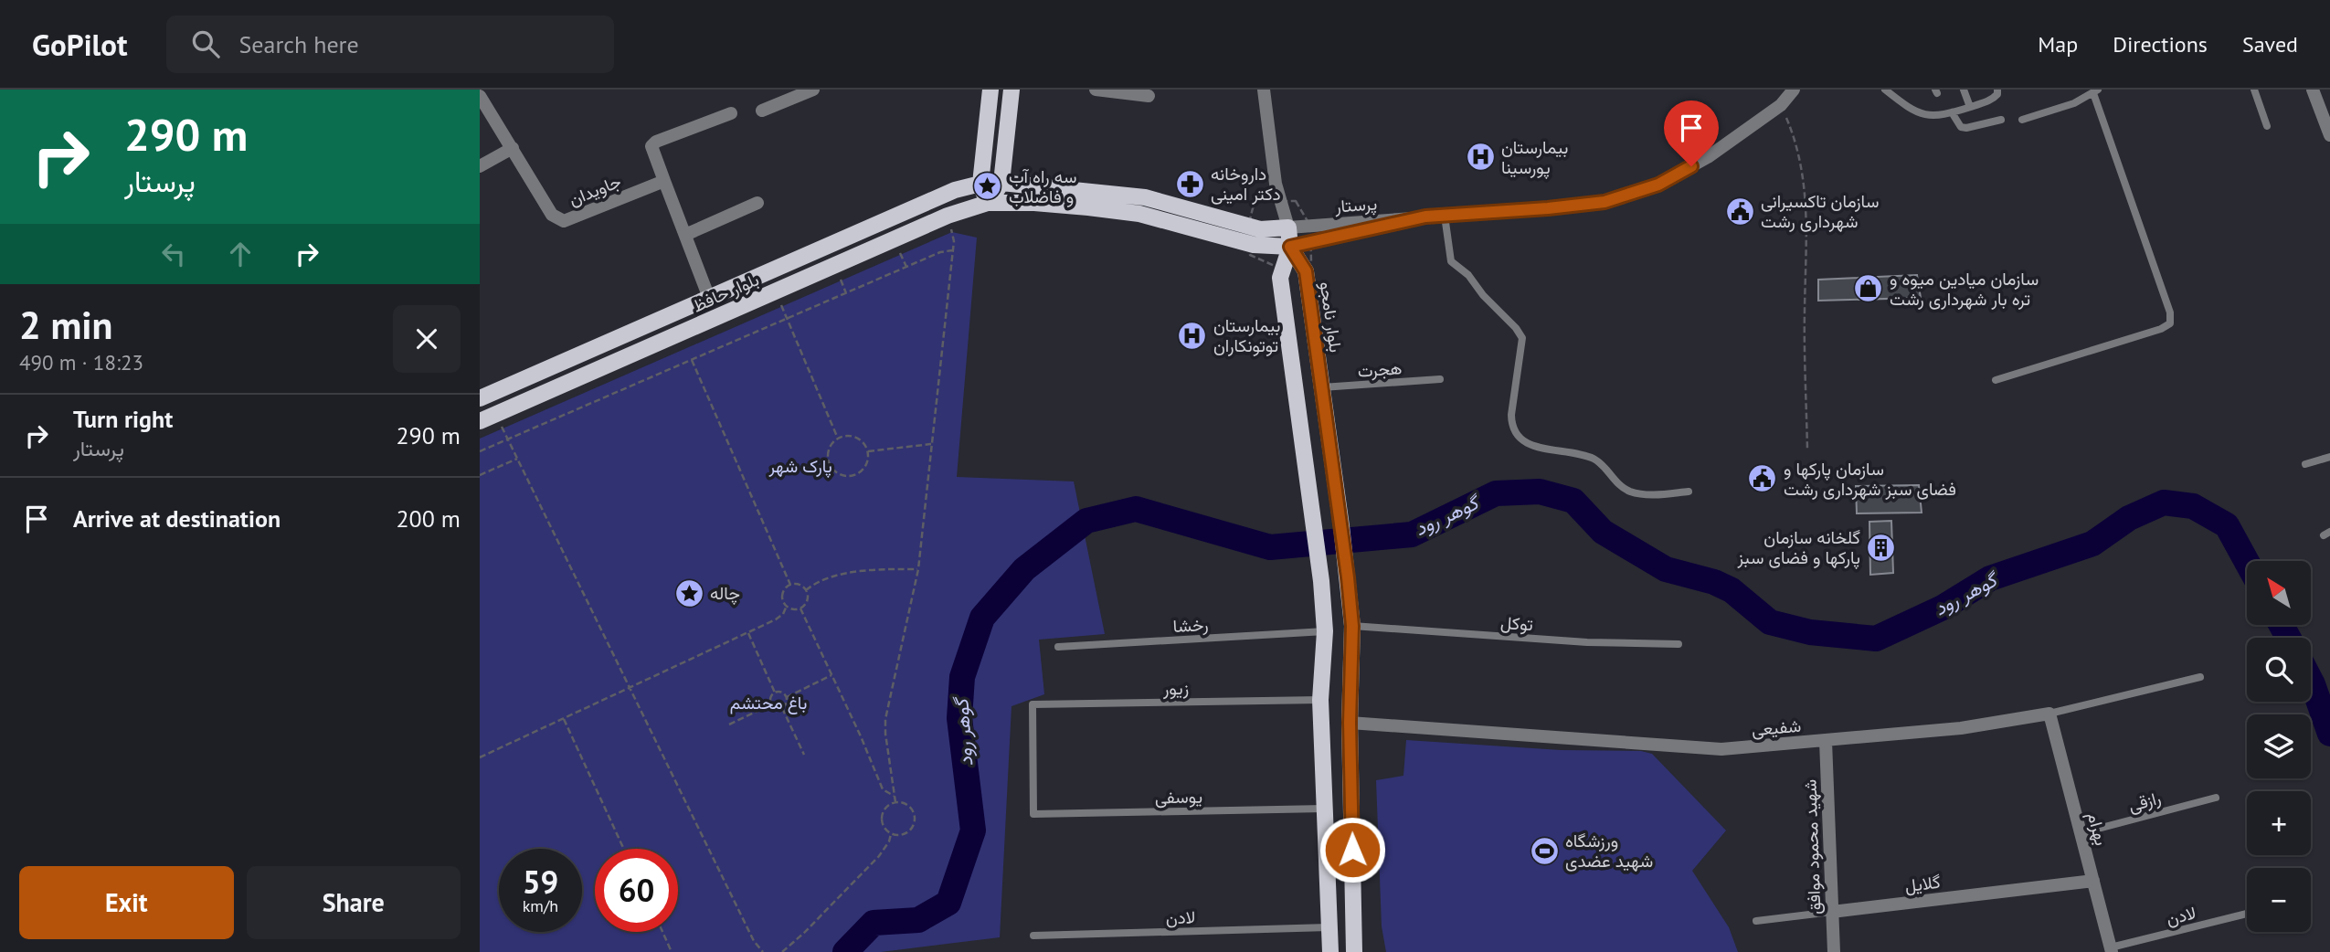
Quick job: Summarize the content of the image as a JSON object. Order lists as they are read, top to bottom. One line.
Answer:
{"streets":{"main road":["بلوار حافظ","بلوار نامجو"],"street":["جاویدان","پرستار","شفیعی","بهرام","شهید محمود موافق","گلایل"],"lane":["هجرت","توکل","رخشا","زیور","یوسفی","رازقی","لادن"]},"crossings":[["پرستار","بلوار حافظ"],["پرستار","بلوار نامجو"],["بلوار حافظ","بلوار نامجو"],["بلوار نامجو","هجرت"],["بلوار نامجو","توکل"],["بلوار نامجو","شفیعی"],["زیور","یوسفی"],["شفیعی","بهرام"],["شفیعی","شهید محمود موافق"],["رازقی","بهرام"],["بهرام","گلایل"],["بهرام","لادن"],["شهید محمود موافق","گلایل"]],"water":["گوهر رود"],"parks":["پارک شهر","باغ محتشم"],"places":{"hospital":["بیمارستان پورسینا","بیمارستان توتونکاران"],"pharmacy":["داروخانه دکتر امینی"],"place":["سه راه آب و فاضلاب","چاله"],"public building":["سازمان تاکسیرانی شهرداری رشت","سازمان پارکها و فضای سبز شهرداری رشت"],"shop":["سازمان میادین میوه و تره بار شهرداری رشت"],"building":["گلخانه سازمان پارکها و فضای سبز"],"sports":["ورزشگاه شهید عضدی"]},"north":"top left","page":{"header":"GoPilot","search":"Search here","nav":["Map","Directions","Saved"],"turn":["290 m","پرستار"],"heading":["2 min","490 m · 18:23"],"list":[{"name":"Turn right","note":"پرستار","value":"290 m"},{"name":"Arrive at destination","value":"200 m"}],"map_buttons":["+","−"],"speed":"59 km/h","limit":"60","buttons":["Exit","Share"]}}
